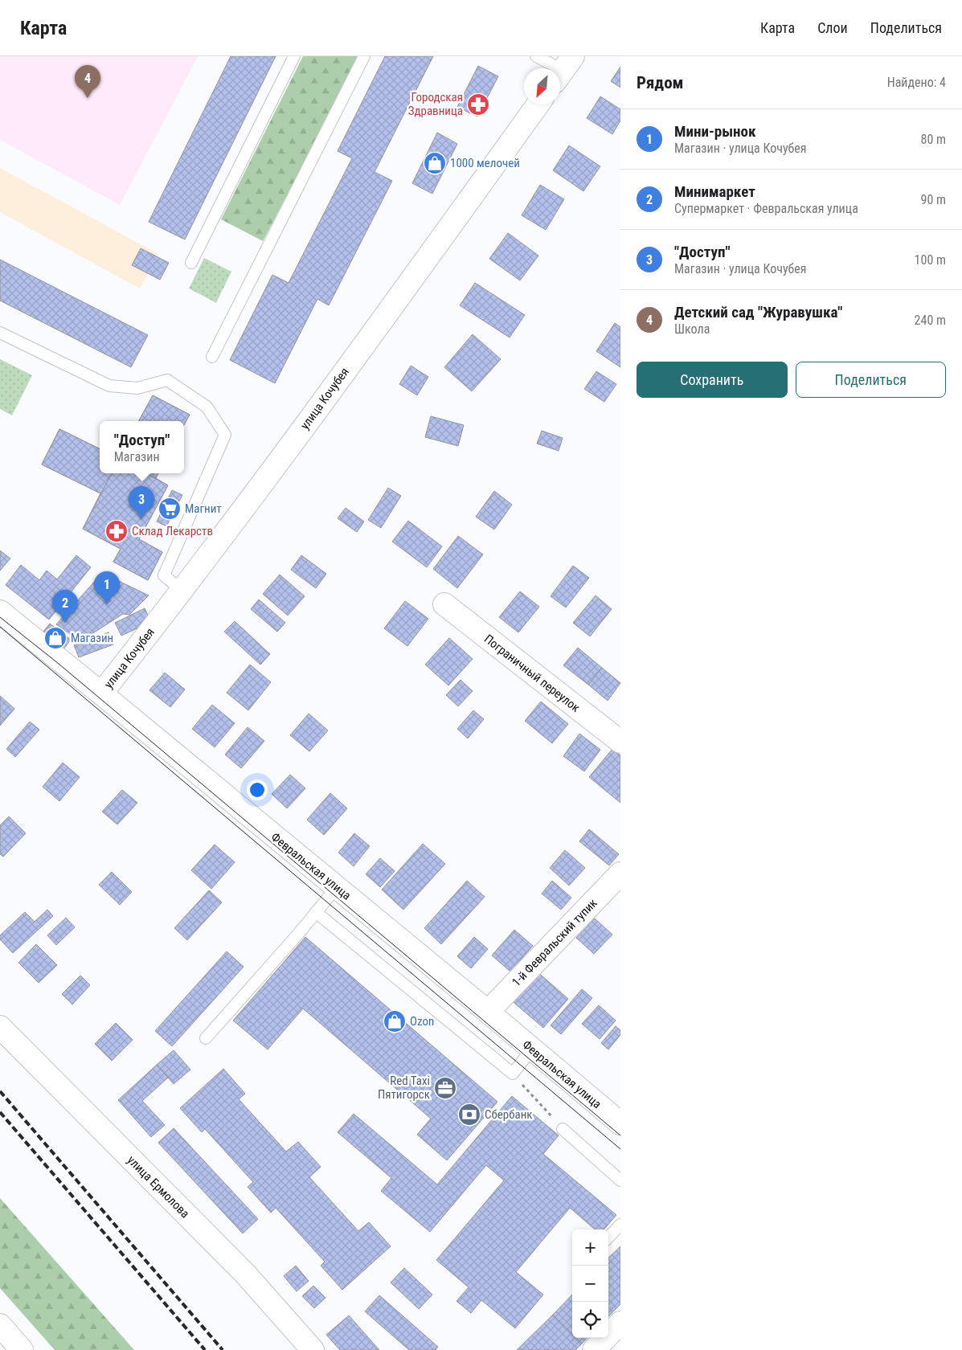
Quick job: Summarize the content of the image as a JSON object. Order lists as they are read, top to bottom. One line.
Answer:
{"streets":{"street":["улица Кочубея","Пограничный переулок","Февральская улица","1-й Февральский тупик","улица Ермолова"]},"crossings":[["улица Кочубея","Февральская улица"],["Февральская улица","1-й Февральский тупик"]],"places":{"pharmacy":["Городская Здравница","Склад Лекарств"],"shop":["1000 мелочей","Магазин","Ozon"],"supermarket":["Магнит"],"office":["Red Taxi Пятигорск"],"bank":["Сбербанк"]},"north":"bottom left","page":{"header":"Карта","nav":["Карта","Слои","Поделиться"],"heading":["Рядом","Найдено: 4"],"pins":["4","3","1","2"],"list":[{"mark":"1","name":"Мини-рынок","note":"Магазин · улица Кочубея","value":"80 m"},{"mark":"2","name":"Минимаркет","note":"Супермаркет · Февральская улица","value":"90 m"},{"mark":"3","name":"\"Доступ\"","note":"Магазин · улица Кочубея","value":"100 m"},{"mark":"4","name":"Детский сад \"Журавушка\"","note":"Школа","value":"240 m"}],"buttons":["Сохранить","Поделиться"],"popup":["\"Доступ\"","Магазин"],"map_buttons":["+","−"]}}
